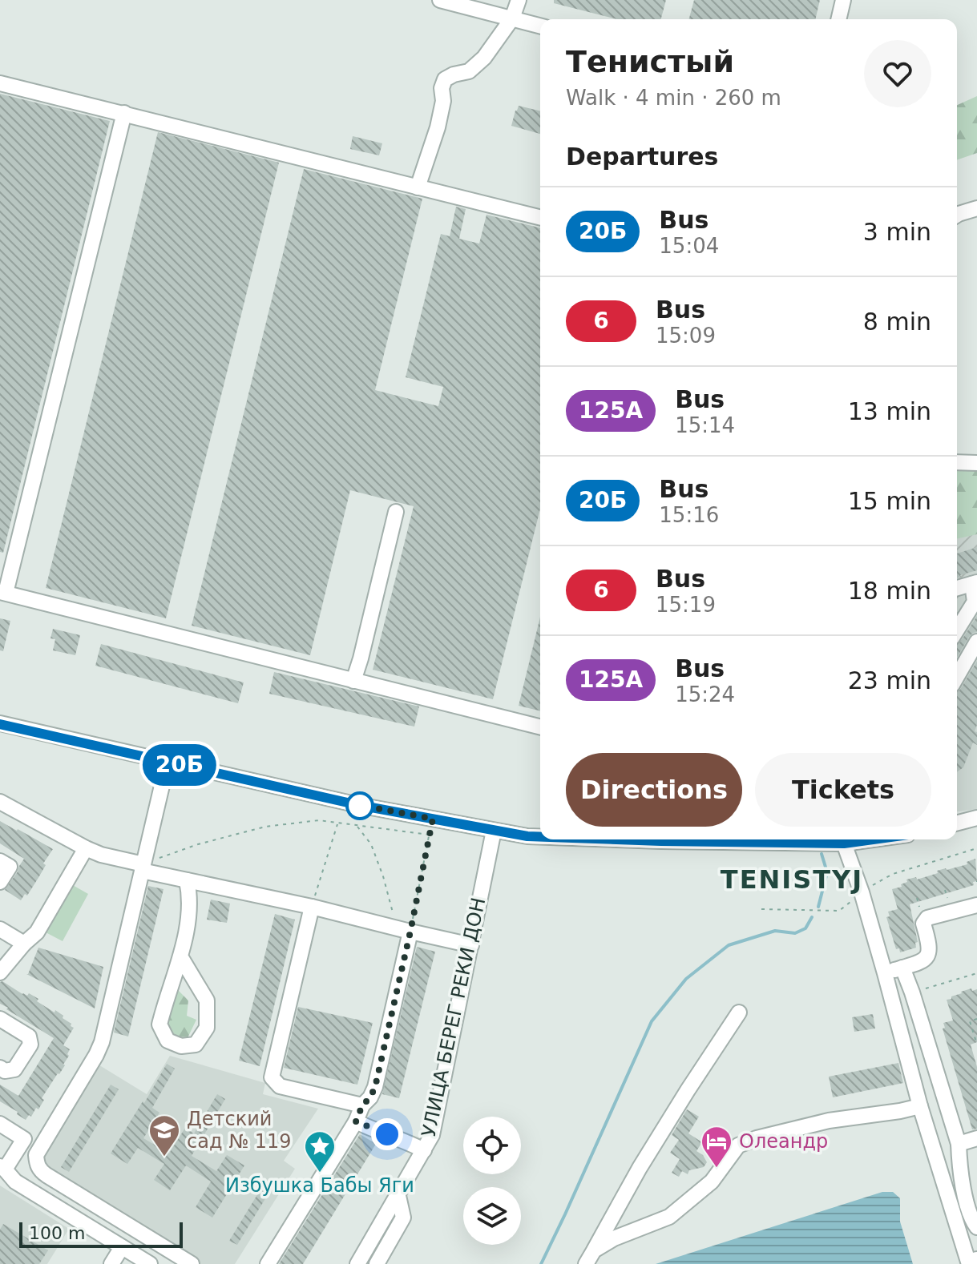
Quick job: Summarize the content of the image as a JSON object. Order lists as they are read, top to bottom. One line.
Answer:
{"streets":{"street":["УЛИЦА БЕРЕГ РЕКИ ДОН"]},"districts":["TENISTYJ"],"places":{"school or university":["Детский сад № 119"],"hotel":["Олеандр"],"place":["Избушка Бабы Яги"]},"lines":["bus line 20Б"],"scale_bar":"100 m","page":{"on_map":"20Б","heading":[["Тенистый","Walk · 4 min · 260 m"],"Departures"],"list":[{"mark":"20Б","name":"Bus","note":"15:04","value":"3 min"},{"mark":"6","name":"Bus","note":"15:09","value":"8 min"},{"mark":"125А","name":"Bus","note":"15:14","value":"13 min"},{"mark":"20Б","name":"Bus","note":"15:16","value":"15 min"},{"mark":"6","name":"Bus","note":"15:19","value":"18 min"},{"mark":"125А","name":"Bus","note":"15:24","value":"23 min"}],"buttons":["Directions","Tickets"],"scale":"100 m"}}
